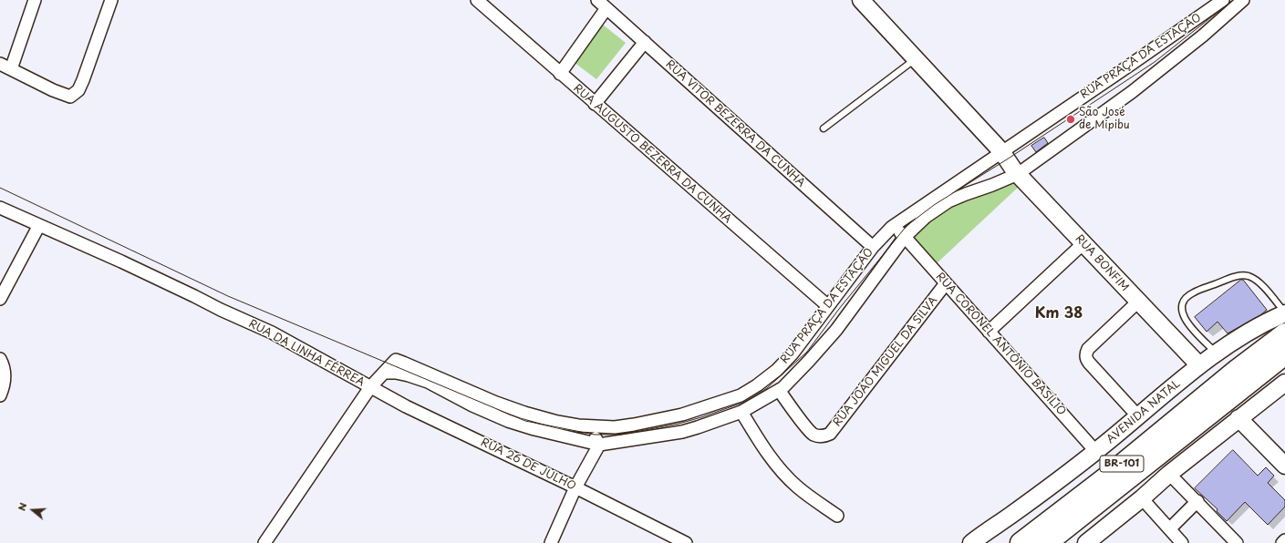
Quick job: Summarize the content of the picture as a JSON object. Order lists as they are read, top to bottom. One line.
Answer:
{"streets":{"highway":["BR-101"],"main road":["RUA BONFIM","AVENIDA NATAL"],"street":["RUA PRAÇA DA ESTAÇÃO","RUA VITOR BEZERRA DA CUNHA","RUA AUGUSTO BEZERRA DA CUNHA","RUA CORONEL ANTÔNIO BASÍLIO","RUA DA LINHA FÉRREA","RUA JOÃO MIGUEL DA SILVA","RUA 26 DE JULHO"]},"crossings":[["RUA PRAÇA DA ESTAÇÃO","RUA VITOR BEZERRA DA CUNHA"],["RUA PRAÇA DA ESTAÇÃO","RUA AUGUSTO BEZERRA DA CUNHA"],["RUA PRAÇA DA ESTAÇÃO","RUA BONFIM"],["RUA PRAÇA DA ESTAÇÃO","RUA CORONEL ANTÔNIO BASÍLIO"],["RUA PRAÇA DA ESTAÇÃO","RUA DA LINHA FÉRREA"],["RUA PRAÇA DA ESTAÇÃO","RUA JOÃO MIGUEL DA SILVA"],["RUA BONFIM","AVENIDA NATAL"],["RUA CORONEL ANTÔNIO BASÍLIO","RUA JOÃO MIGUEL DA SILVA"],["RUA CORONEL ANTÔNIO BASÍLIO","AVENIDA NATAL"],["RUA DA LINHA FÉRREA","RUA 26 DE JULHO"]],"districts":["Km 38"],"places":["São José de Mipibu"],"north":"left"}
